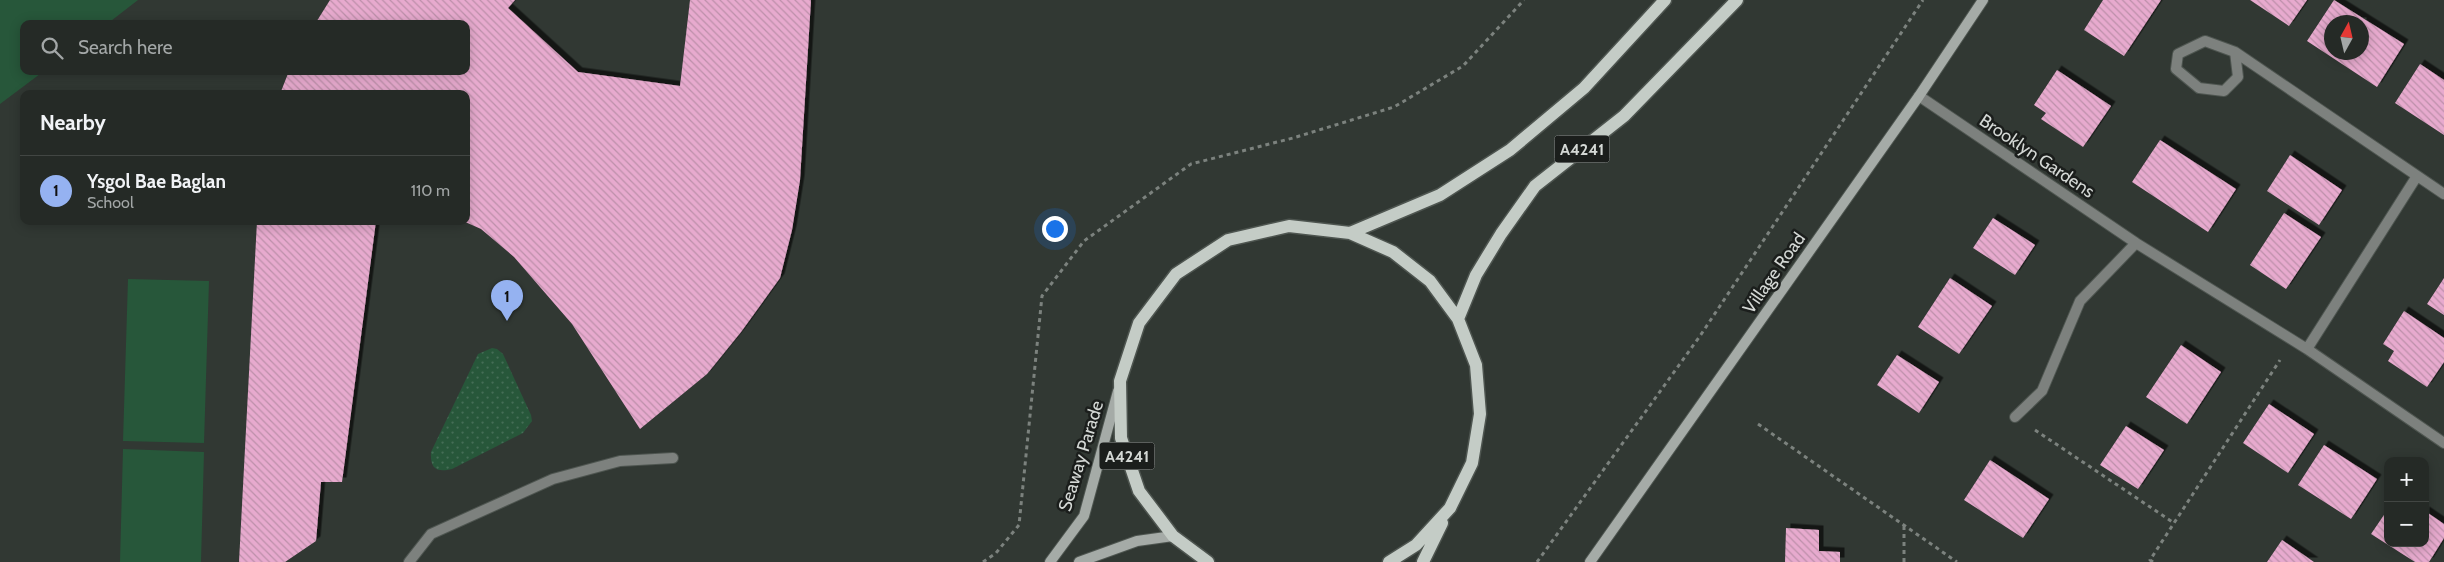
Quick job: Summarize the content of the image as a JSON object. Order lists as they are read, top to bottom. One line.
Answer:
{"streets":{"main road":["A4241"],"street":["Brooklyn Gardens","Village Road","Seaway Parade"]},"crossings":[["A4241","Seaway Parade"],["Brooklyn Gardens","Village Road"]],"north":"top","page":{"search":"Search here","heading":"Nearby","list":[{"mark":"1","name":"Ysgol Bae Baglan","note":"School","value":"110 m"}],"pins":"1","map_buttons":["+","−"]}}
